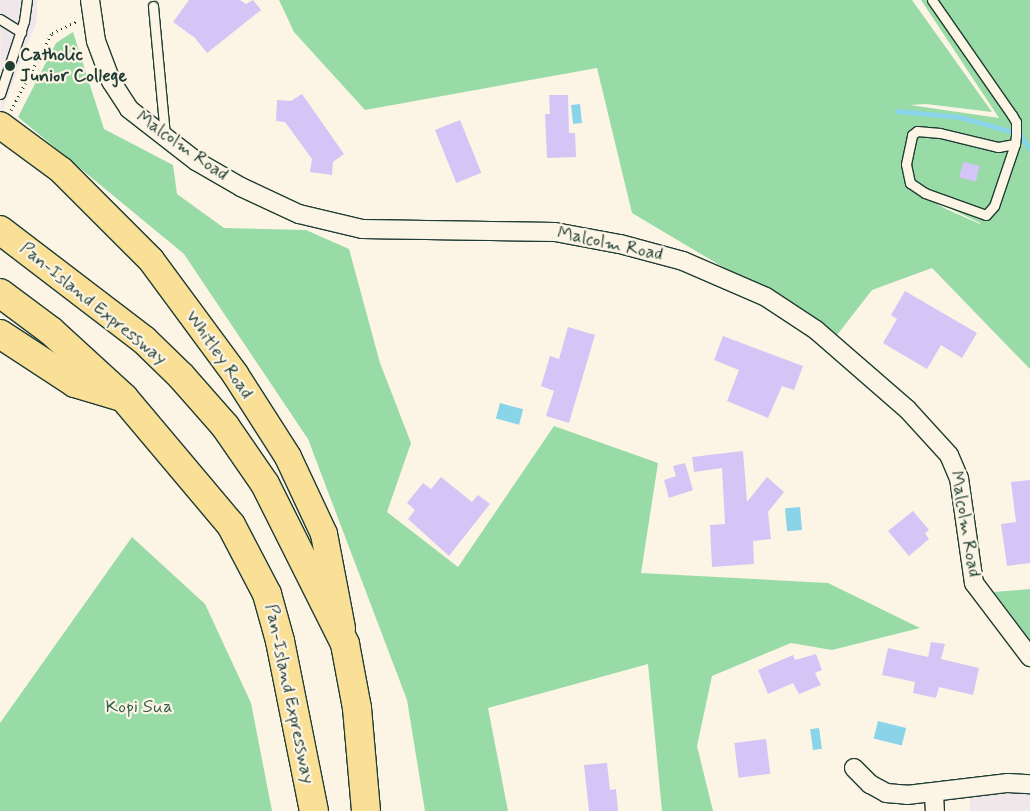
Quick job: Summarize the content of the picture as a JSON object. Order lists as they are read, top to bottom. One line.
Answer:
{"streets":{"highway":["Pan-Island Expressway"],"main road":["Whitley Road"],"street":["Malcolm Road"]},"crossings":[["Pan-Island Expressway","Whitley Road"]],"parks":["Kopi Sua"],"places":["Catholic Junior College"]}
